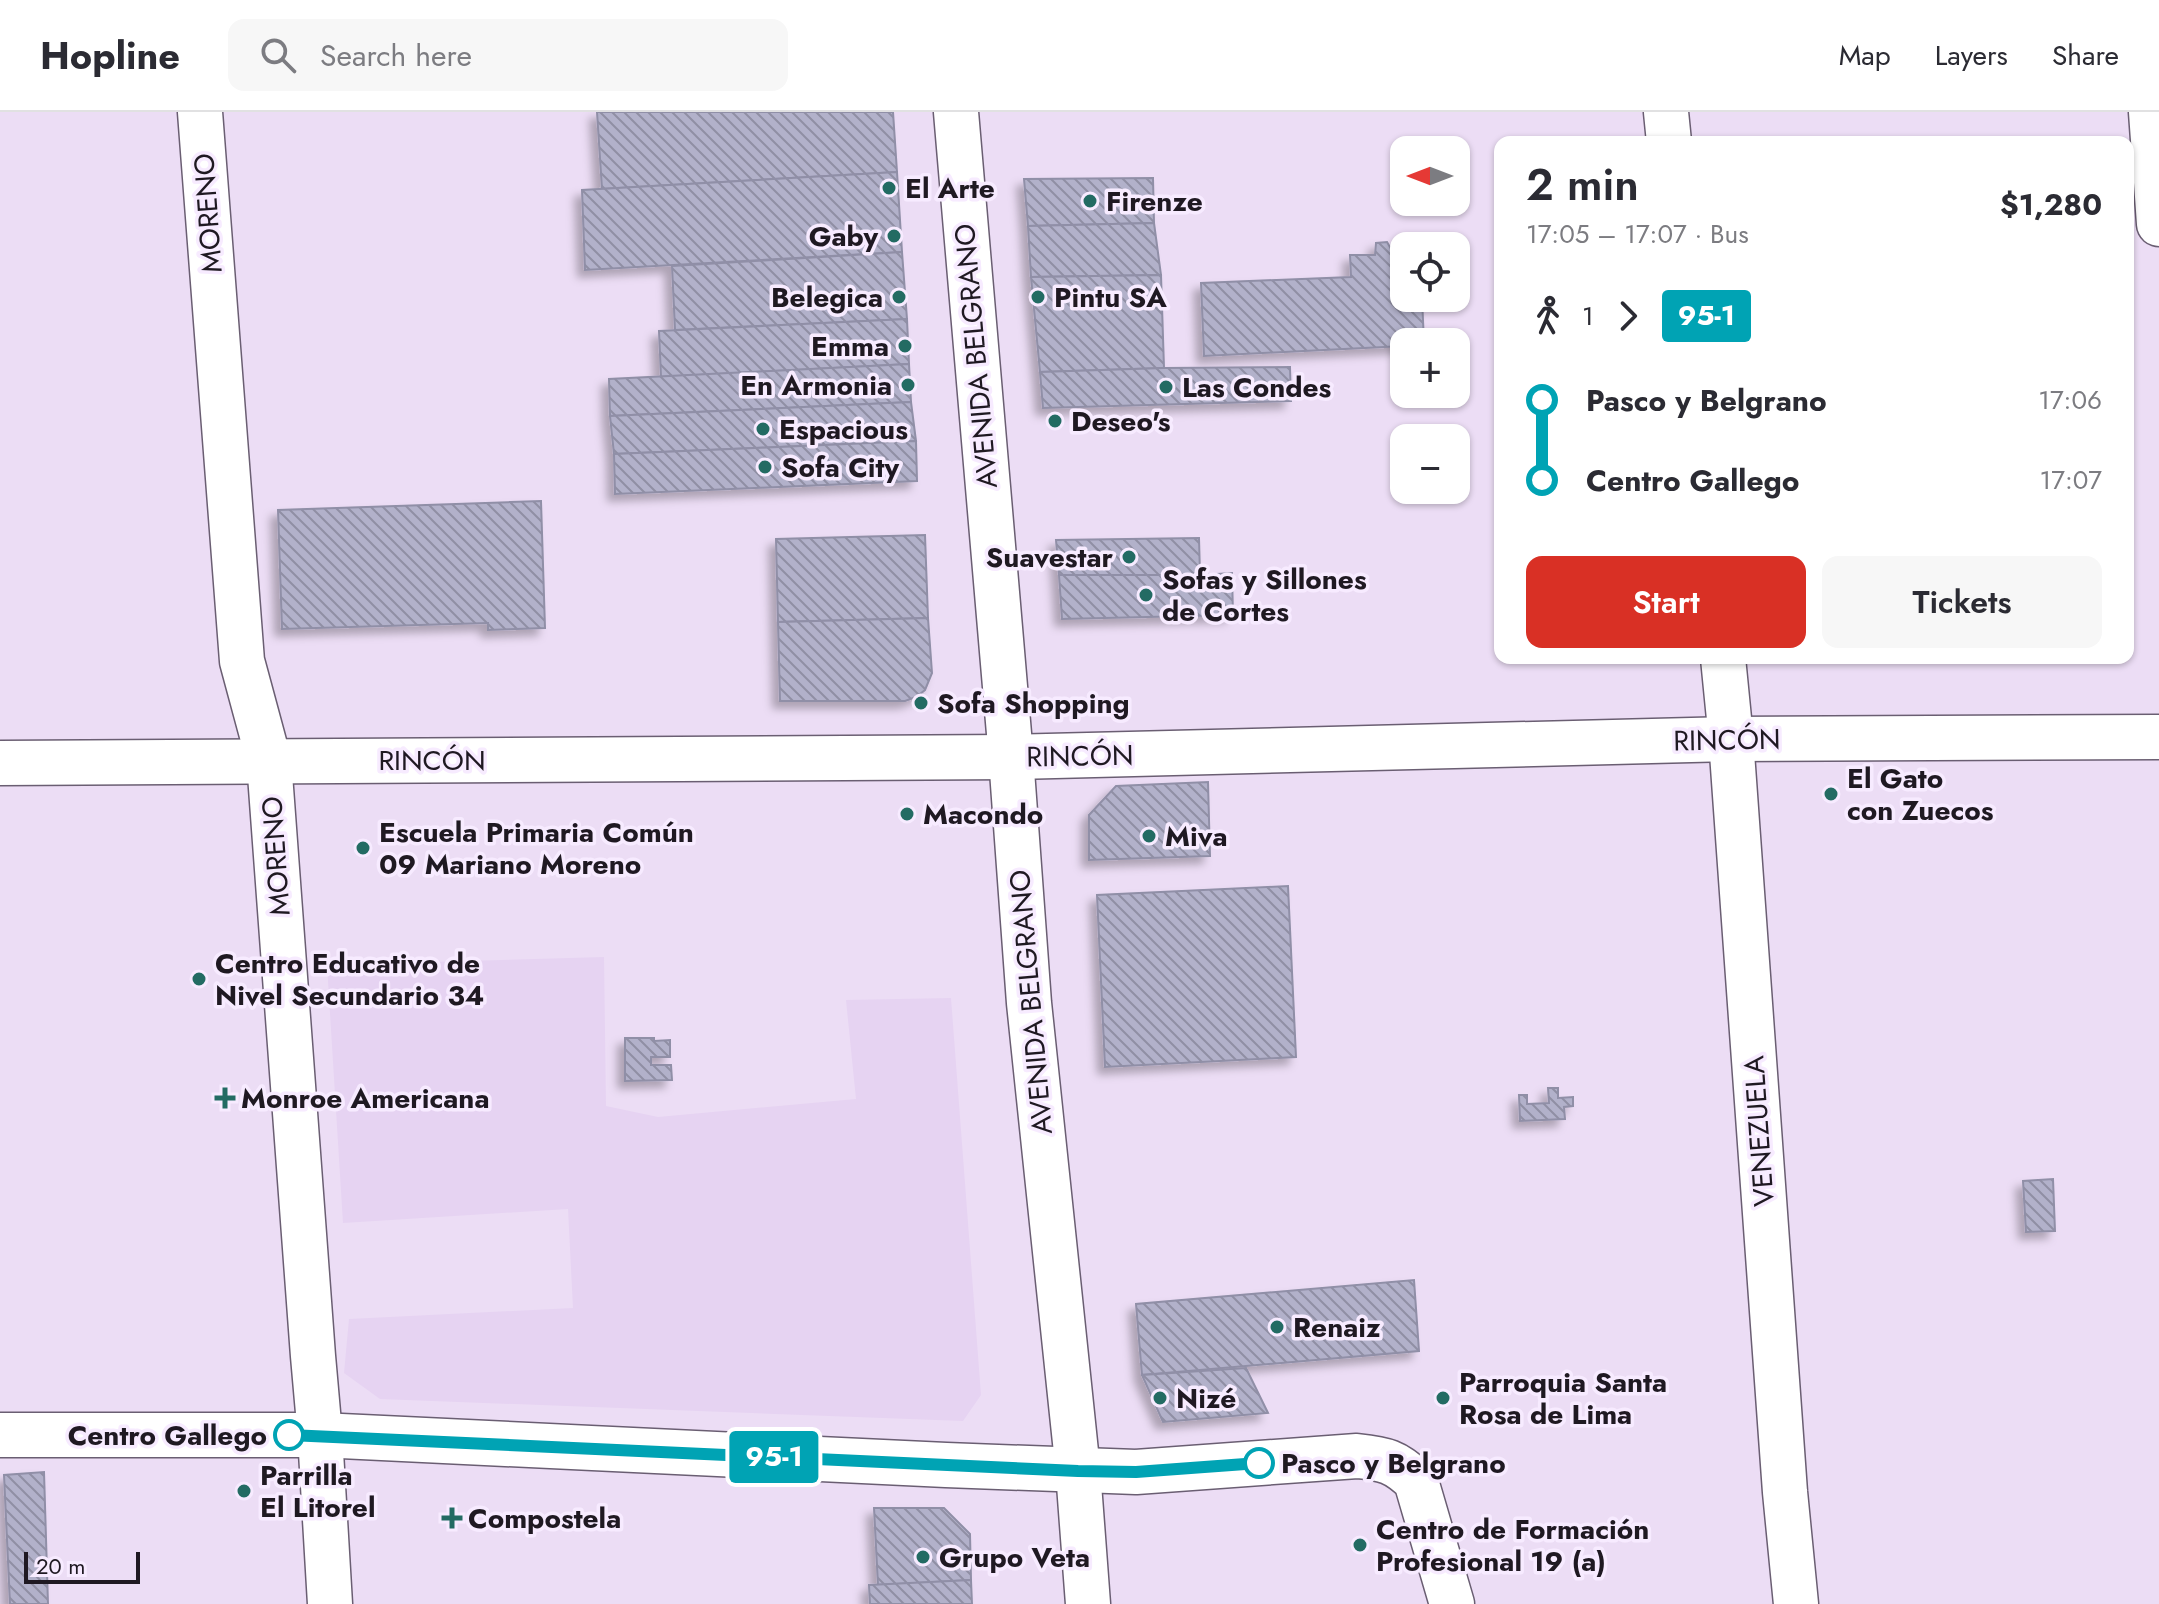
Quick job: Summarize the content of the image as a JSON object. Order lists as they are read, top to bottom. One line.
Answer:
{"streets":{"street":["MORENO","AVENIDA BELGRANO","RINCÓN","VENEZUELA"]},"crossings":[["MORENO","RINCÓN"],["AVENIDA BELGRANO","RINCÓN"],["RINCÓN","VENEZUELA"]],"places":{"other":["El Arte","Firenze","Gaby","Belegica","Pintu SA","Emma","En Armonia","Las Condes","Deseo's","Espacious","Sofa City","Suavestar","Sofas y Sillones de Cortes","Sofa Shopping","El Gato con Zuecos","Macondo","Miva","Escuela Primaria Común 09 Mariano Moreno","Centro Educativo de Nivel Secundario 34","Renaiz","Nizé","Parroquia Santa Rosa de Lima","Centro Gallego","Pasco y Belgrano","Parrilla El Litorel","Centro de Formación Profesional 19 (a)","Grupo Veta"],"health":["Monroe Americana","Compostela"]},"lines":["bus line 95-1"],"scale_bar":"20 m","north":"left","page":{"header":"Hopline","search":"Search here","nav":["Map","Layers","Share"],"on_map":"95-1","map_buttons":["+","−"],"heading":["2 min","17:05 – 17:07 · Bus","$1,280"],"legs":["1","95-1"],"list":[{"name":"Pasco y Belgrano","value":"17:06"},{"name":"Centro Gallego","value":"17:07"}],"buttons":["Start","Tickets"],"scale":"20 m"}}
